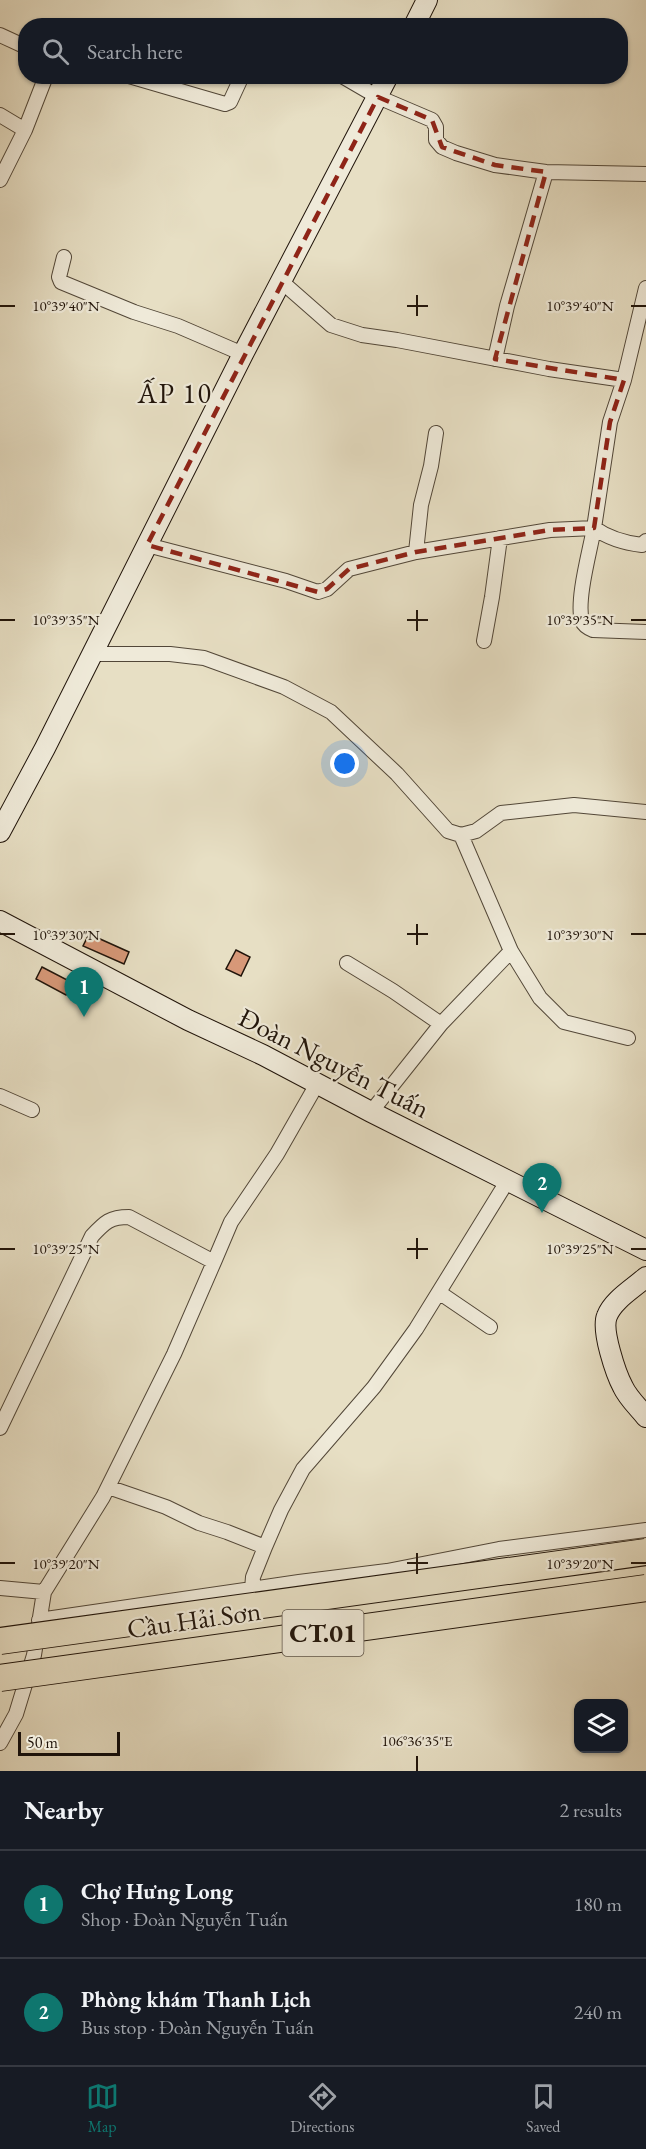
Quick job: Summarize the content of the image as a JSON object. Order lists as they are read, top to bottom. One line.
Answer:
{"streets":{"highway":["Cầu Hải Sơn","CT.01"],"street":["Đoàn Nguyễn Tuấn"]},"districts":["ẤP 10"],"scale_bar":"50 m","page":{"search":"Search here","pins":["1","2"],"scale":"50 m","heading":["Nearby","2 results"],"list":[{"mark":"1","name":"Chợ Hưng Long","note":"Shop · Đoàn Nguyễn Tuấn","value":"180 m"},{"mark":"2","name":"Phòng khám Thanh Lịch","note":"Bus stop · Đoàn Nguyễn Tuấn","value":"240 m"}],"nav":["Map","Directions","Saved"]},"coordinates":["10°39'40\"N","10°39'35\"N","10°39'30\"N","10°39'25\"N","10°39'20\"N","106°36'35\"E"]}
